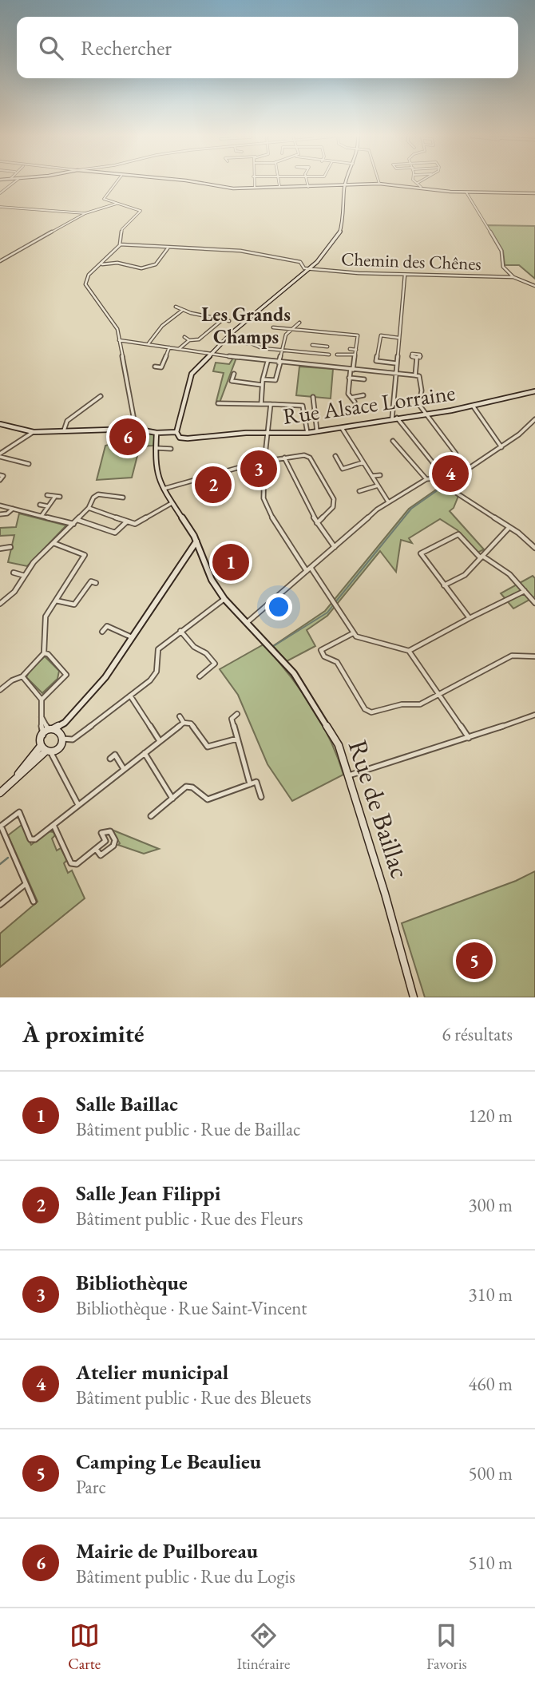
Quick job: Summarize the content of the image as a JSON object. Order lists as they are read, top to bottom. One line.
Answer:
{"streets":{"street":["Chemin des Chênes","Rue Alsace Lorraine","Rue de Baillac"]},"districts":["Les Grands Champs"],"page":{"search":"Rechercher","pins":["6","3","4","2","1","5"],"heading":["À proximité","6 résultats"],"list":[{"mark":"1","name":"Salle Baillac","note":"Bâtiment public · Rue de Baillac","value":"120 m"},{"mark":"2","name":"Salle Jean Filippi","note":"Bâtiment public · Rue des Fleurs","value":"300 m"},{"mark":"3","name":"Bibliothèque","note":"Bibliothèque · Rue Saint-Vincent","value":"310 m"},{"mark":"4","name":"Atelier municipal","note":"Bâtiment public · Rue des Bleuets","value":"460 m"},{"mark":"5","name":"Camping Le Beaulieu","note":"Parc","value":"500 m"},{"mark":"6","name":"Mairie de Puilboreau","note":"Bâtiment public · Rue du Logis","value":"510 m"}],"nav":["Carte","Itinéraire","Favoris"]}}
